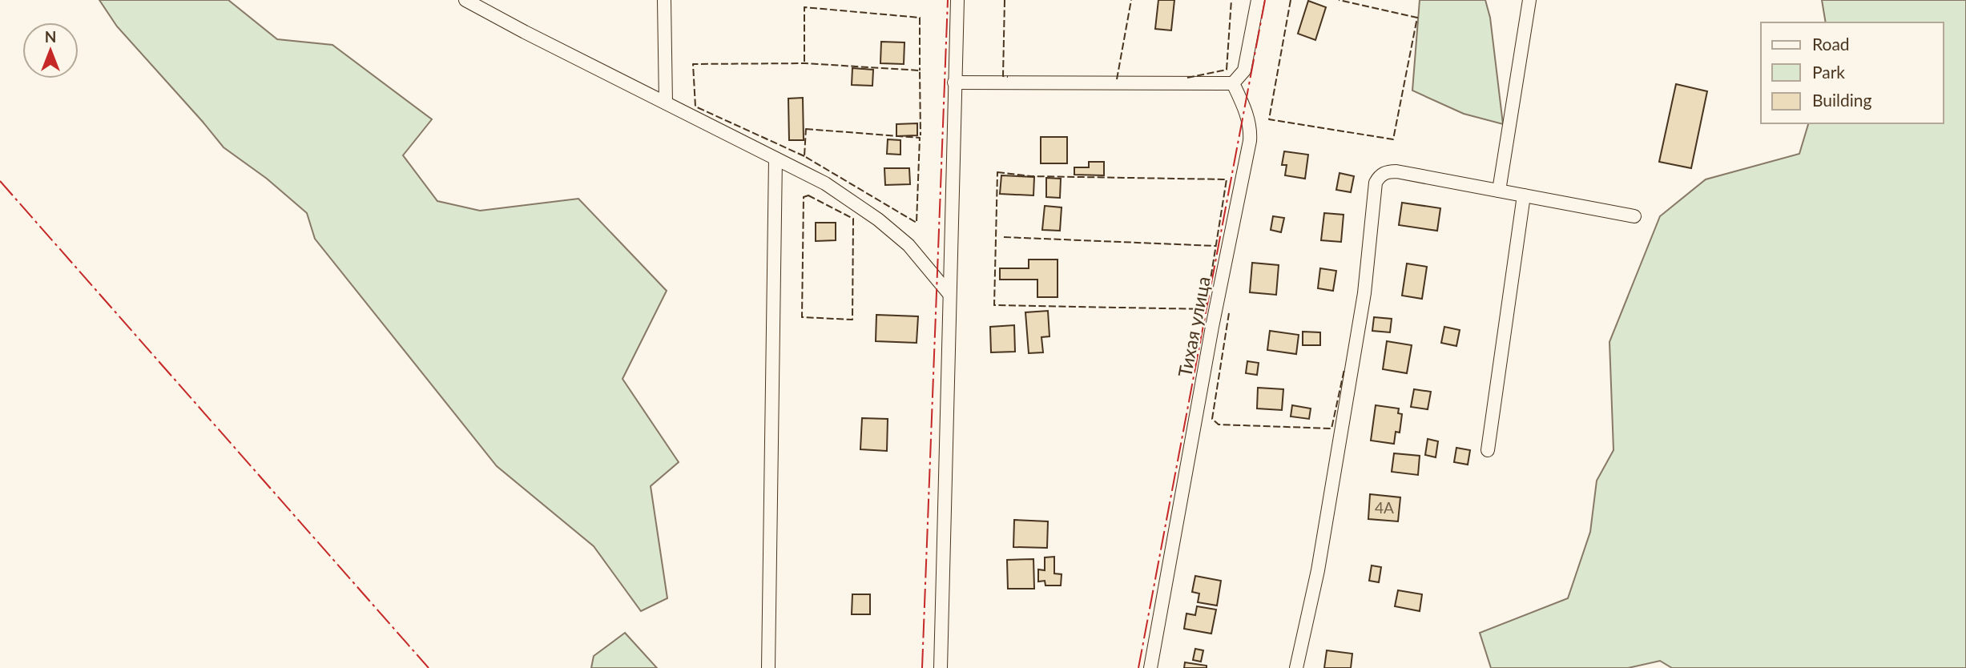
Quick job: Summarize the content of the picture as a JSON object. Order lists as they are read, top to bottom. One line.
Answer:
{"streets":{"street":["Тихая улица"]},"house_numbers":["4А"],"legend":["Road","Park","Building"],"north":"top"}
